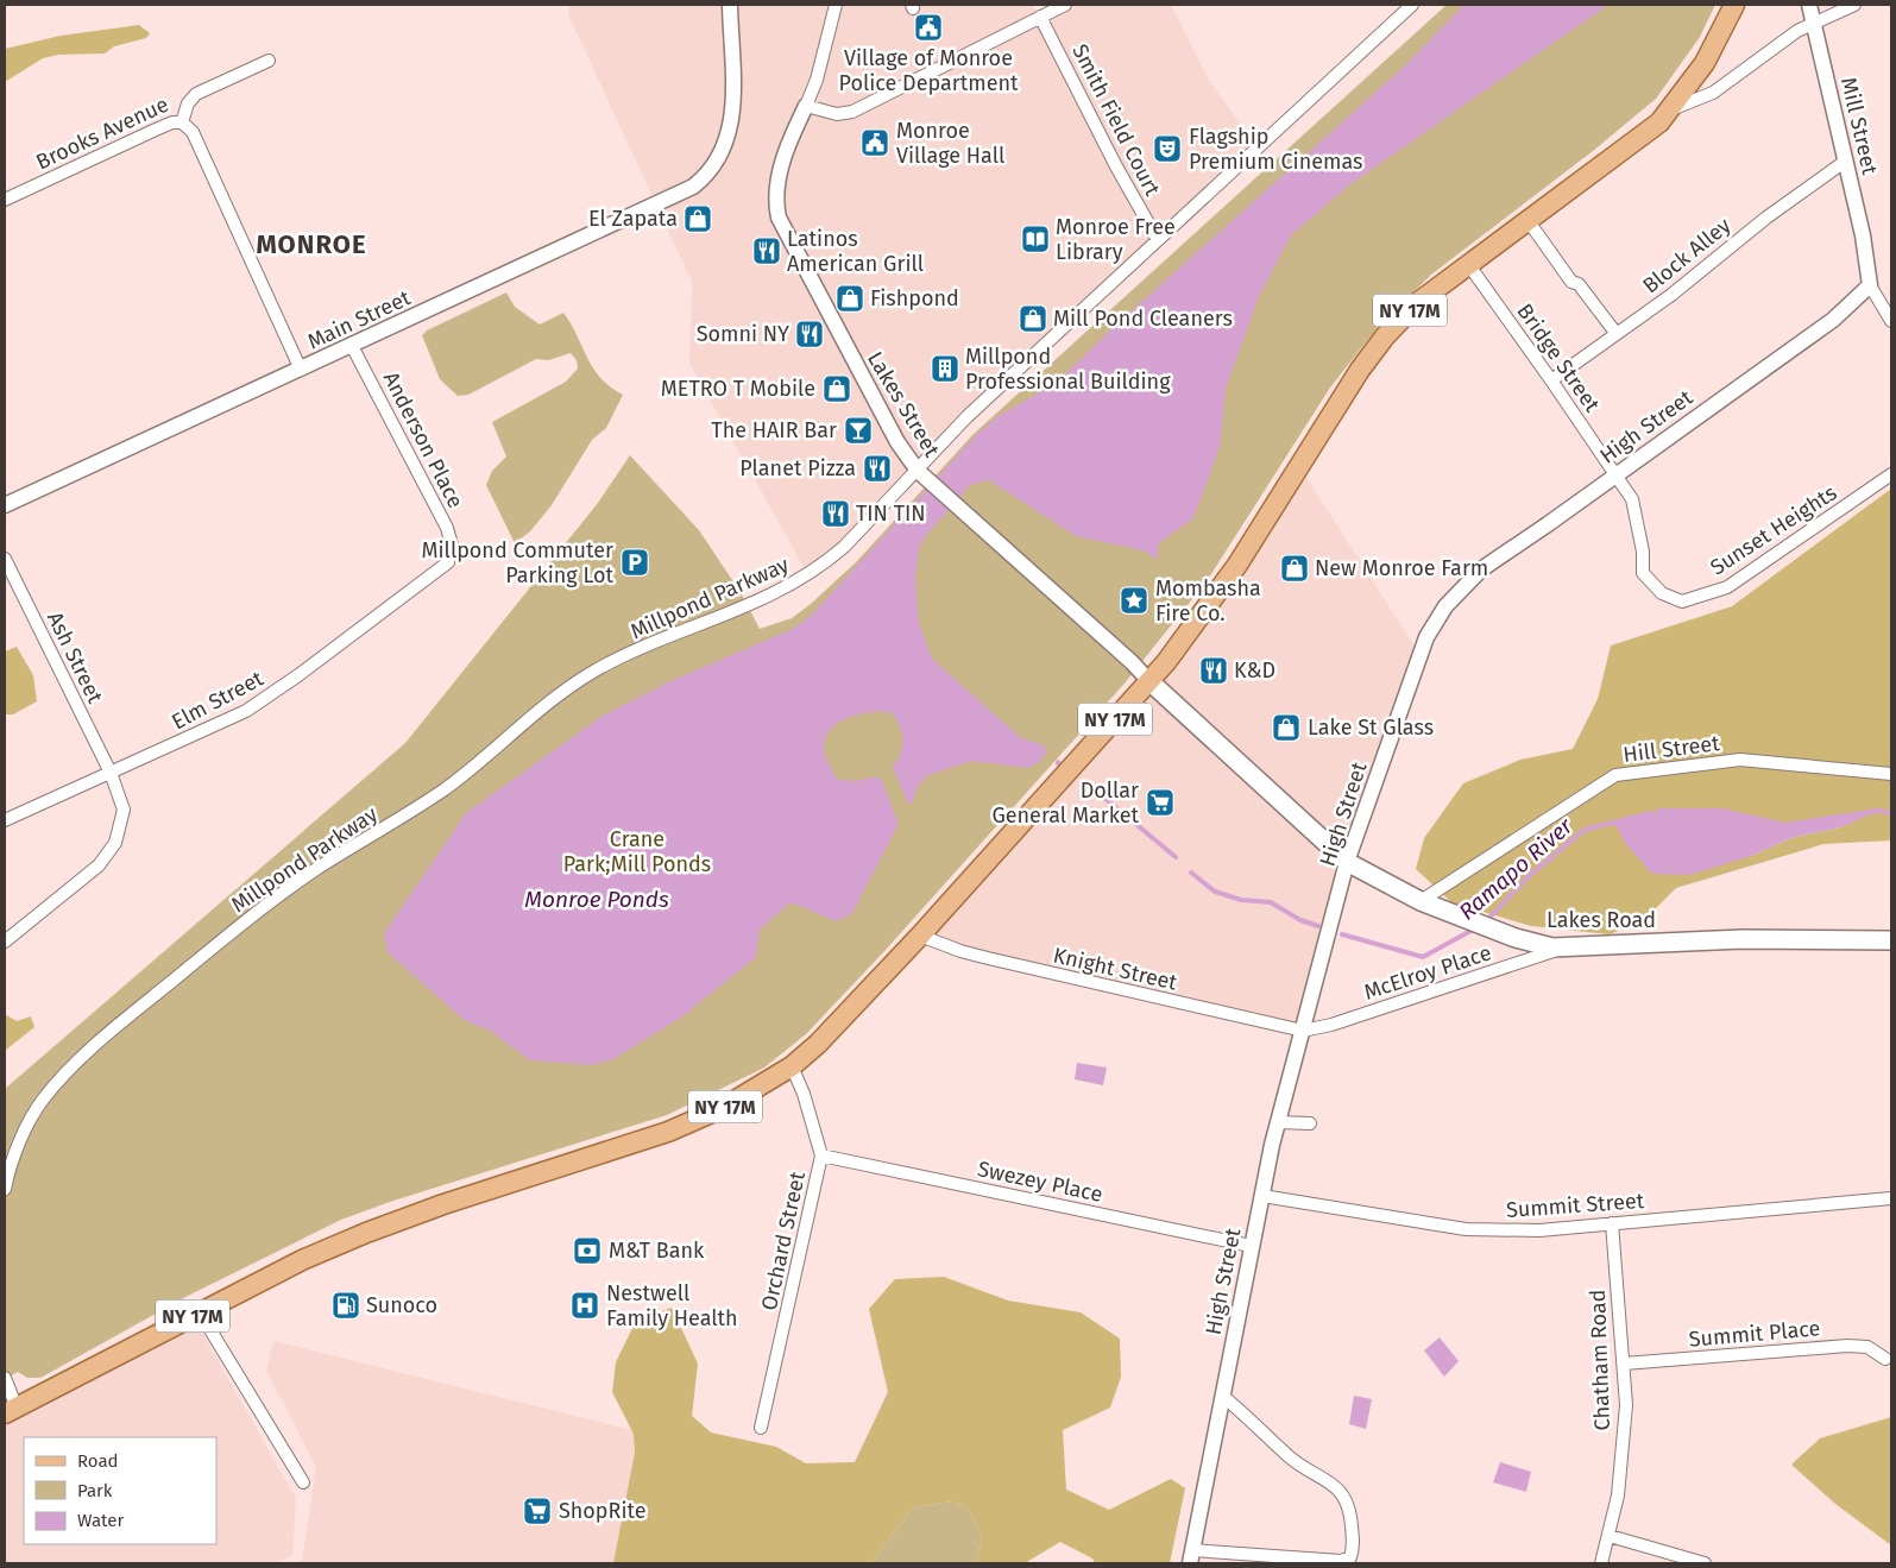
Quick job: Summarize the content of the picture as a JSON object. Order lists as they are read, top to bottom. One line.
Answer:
{"streets":{"main road":["NY 17M","Lakes Road"],"street":["Smith Field Court","Mill Street","Brooks Avenue","Block Alley","Main Street","Bridge Street","Lakes Street","High Street","Anderson Place","Sunset Heights","Millpond Parkway","Ash Street","Elm Street","Hill Street","Knight Street","McElroy Place","Swezey Place","Summit Street","Orchard Street","Summit Place","Chatham Road"]},"crossings":[["Smith Field Court","Millpond Parkway"],["Mill Street","Block Alley"],["Mill Street","High Street"],["Block Alley","Bridge Street"],["NY 17M","Bridge Street"],["NY 17M","Lakes Street"],["NY 17M","Lakes Road"],["NY 17M","Knight Street"],["NY 17M","Orchard Street"],["Main Street","Anderson Place"],["Bridge Street","High Street"],["Bridge Street","Sunset Heights"],["Lakes Street","Millpond Parkway"],["Lakes Street","Lakes Road"],["High Street","Sunset Heights"],["High Street","Lakes Road"],["High Street","Knight Street"],["High Street","McElroy Place"],["High Street","Swezey Place"],["High Street","Summit Street"],["Anderson Place","Elm Street"],["Ash Street","Elm Street"],["Hill Street","Lakes Road"],["Lakes Road","McElroy Place"],["Knight Street","McElroy Place"],["Swezey Place","Orchard Street"],["Summit Street","Chatham Road"],["Summit Place","Chatham Road"]],"districts":["MONROE"],"water":["Ramapo River","Monroe Ponds"],"parks":["Crane Park;Mill Ponds"],"places":{"public building":["Village of Monroe Police Department","Monroe Village Hall"],"theatre":["Flagship Premium Cinemas"],"shop":["El Zapata","Fishpond","Mill Pond Cleaners","METRO T Mobile","New Monroe Farm","Lake St Glass"],"library":["Monroe Free Library"],"restaurant":["Latinos American Grill","Somni NY","Planet Pizza","TIN TIN","K&D"],"building":["Millpond Professional Building"],"bar":["The HAIR Bar"],"parking":["Millpond Commuter Parking Lot"],"place":["Mombasha Fire Co."],"supermarket":["Dollar General Market","ShopRite"],"bank":["M&T Bank"],"fuel station":["Sunoco"],"hospital":["Nestwell Family Health"]},"legend":["Road","Park","Water"]}
